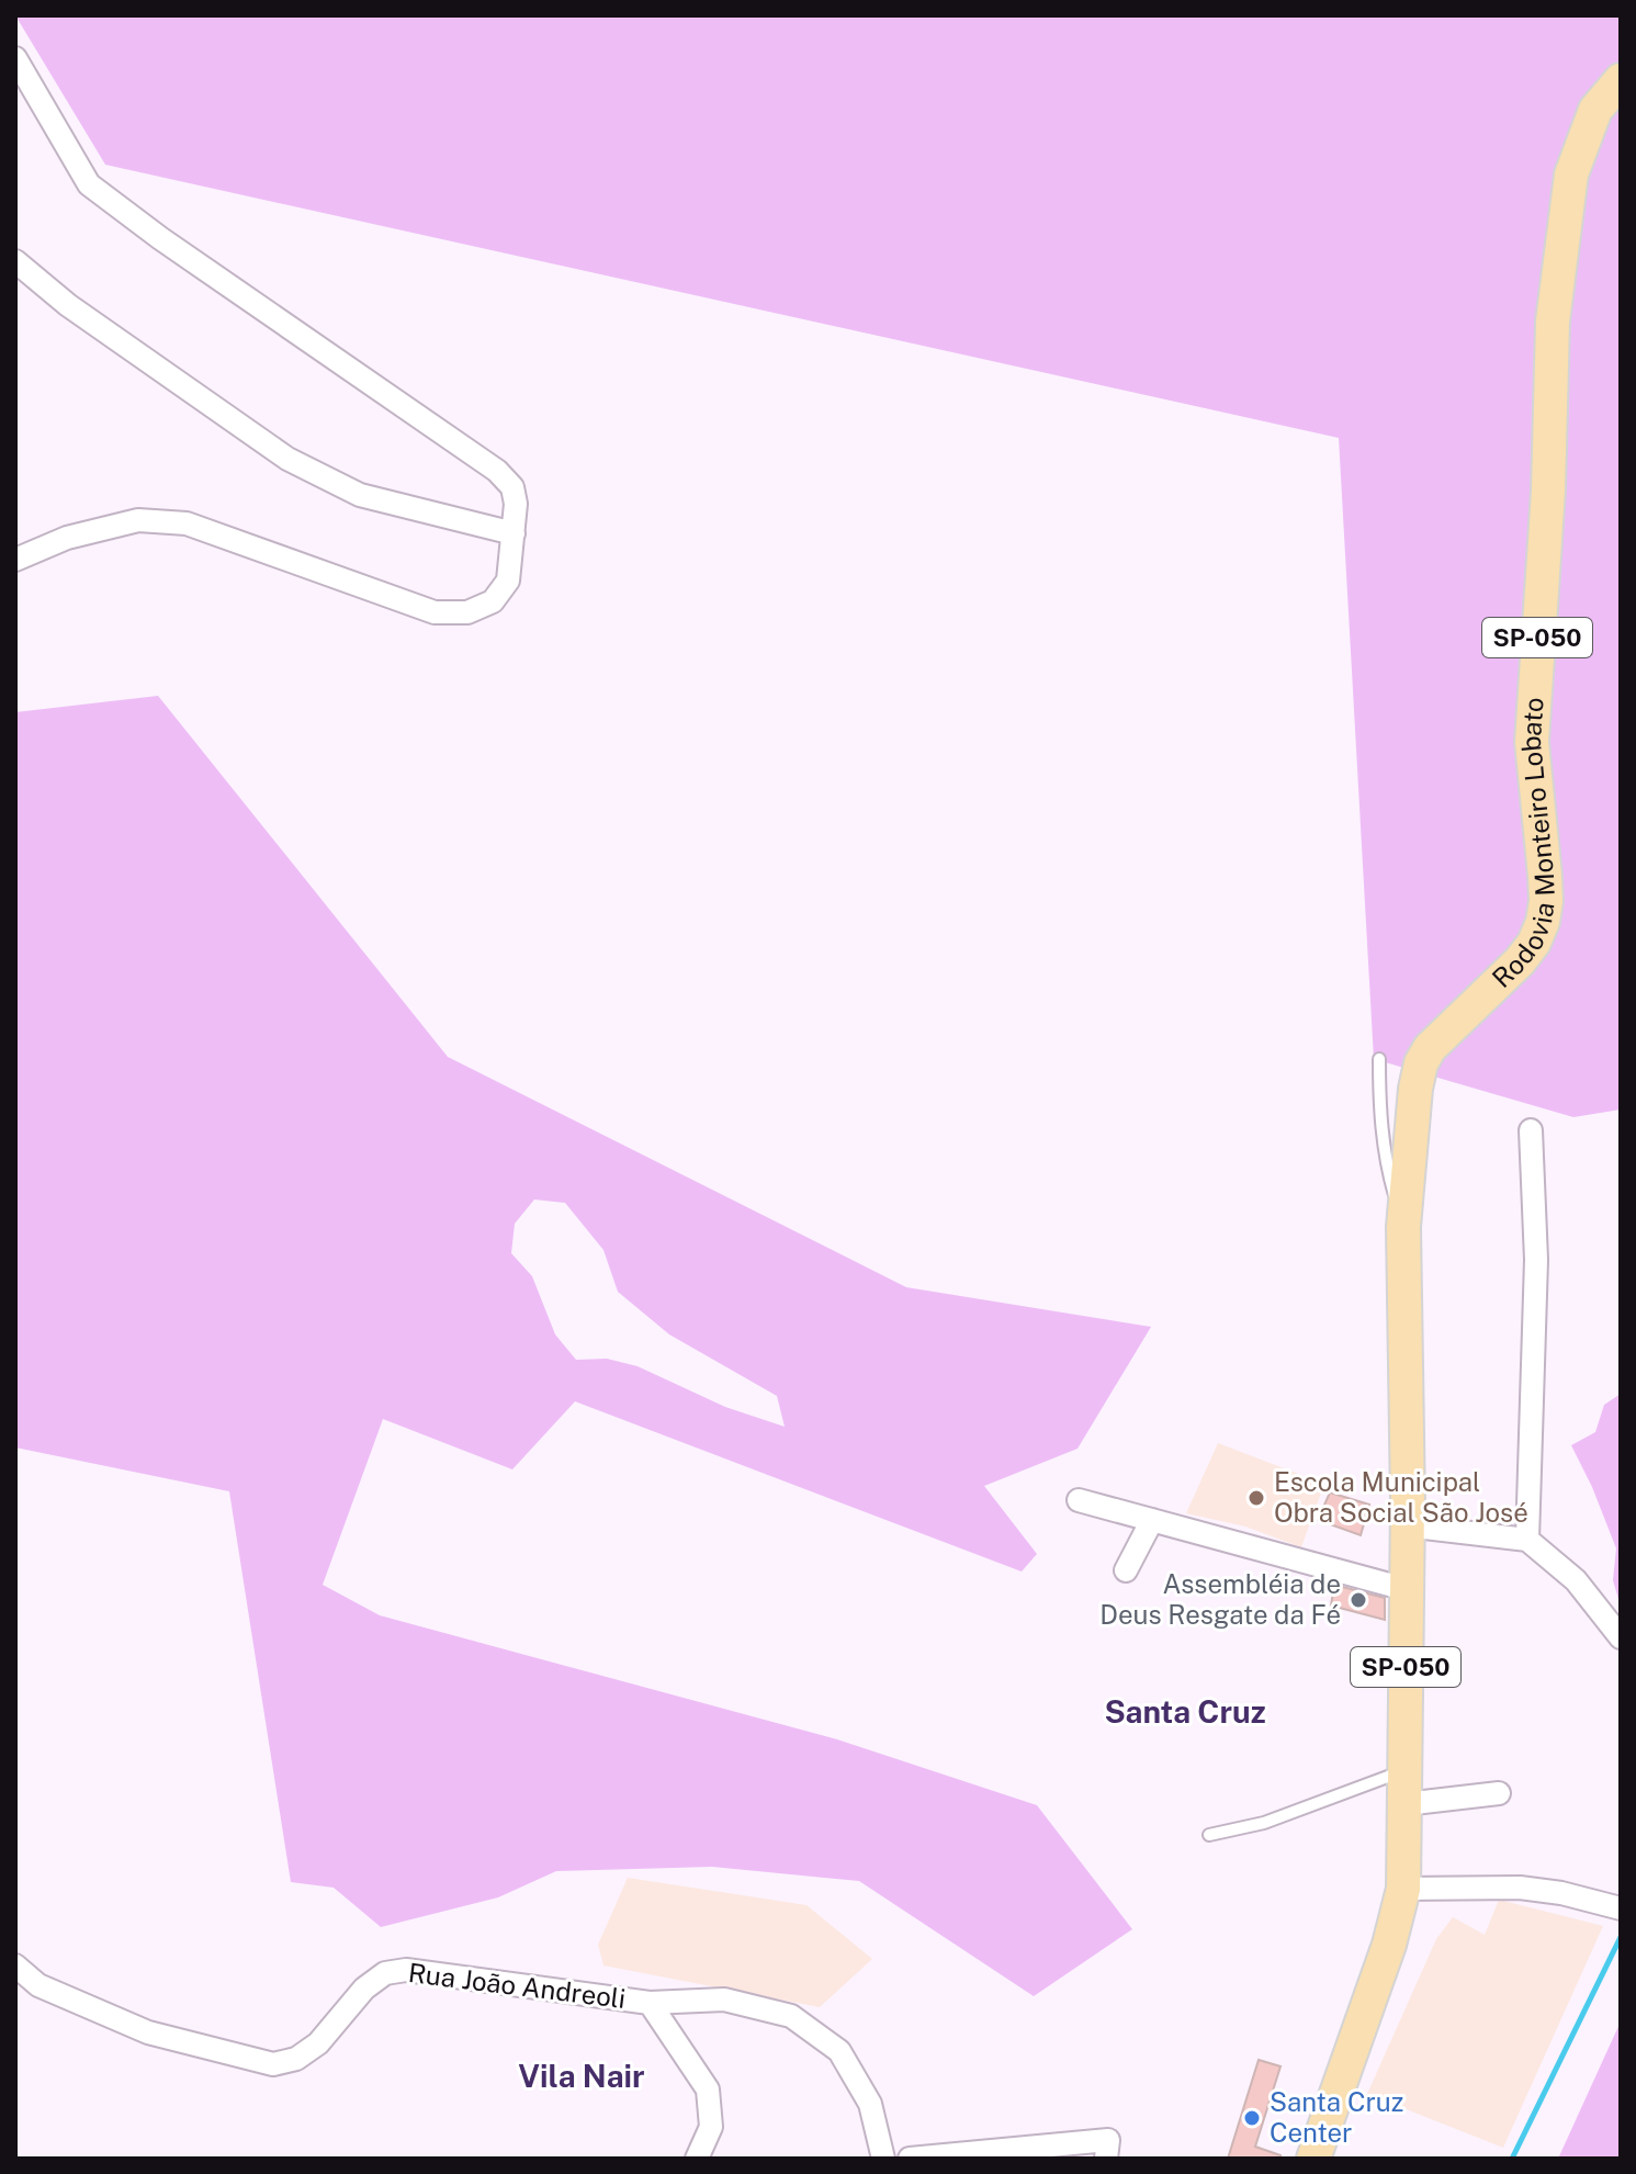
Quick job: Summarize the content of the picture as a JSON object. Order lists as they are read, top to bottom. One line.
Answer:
{"streets":{"main road":["SP-050","Rodovia Monteiro Lobato"],"street":["Rua João Andreoli"]},"crossings":[["SP-050","Rodovia Monteiro Lobato"]],"districts":["Santa Cruz","Vila Nair"],"places":["Escola Municipal Obra Social São José","Assembléia de Deus Resgate da Fé","Santa Cruz Center"]}
